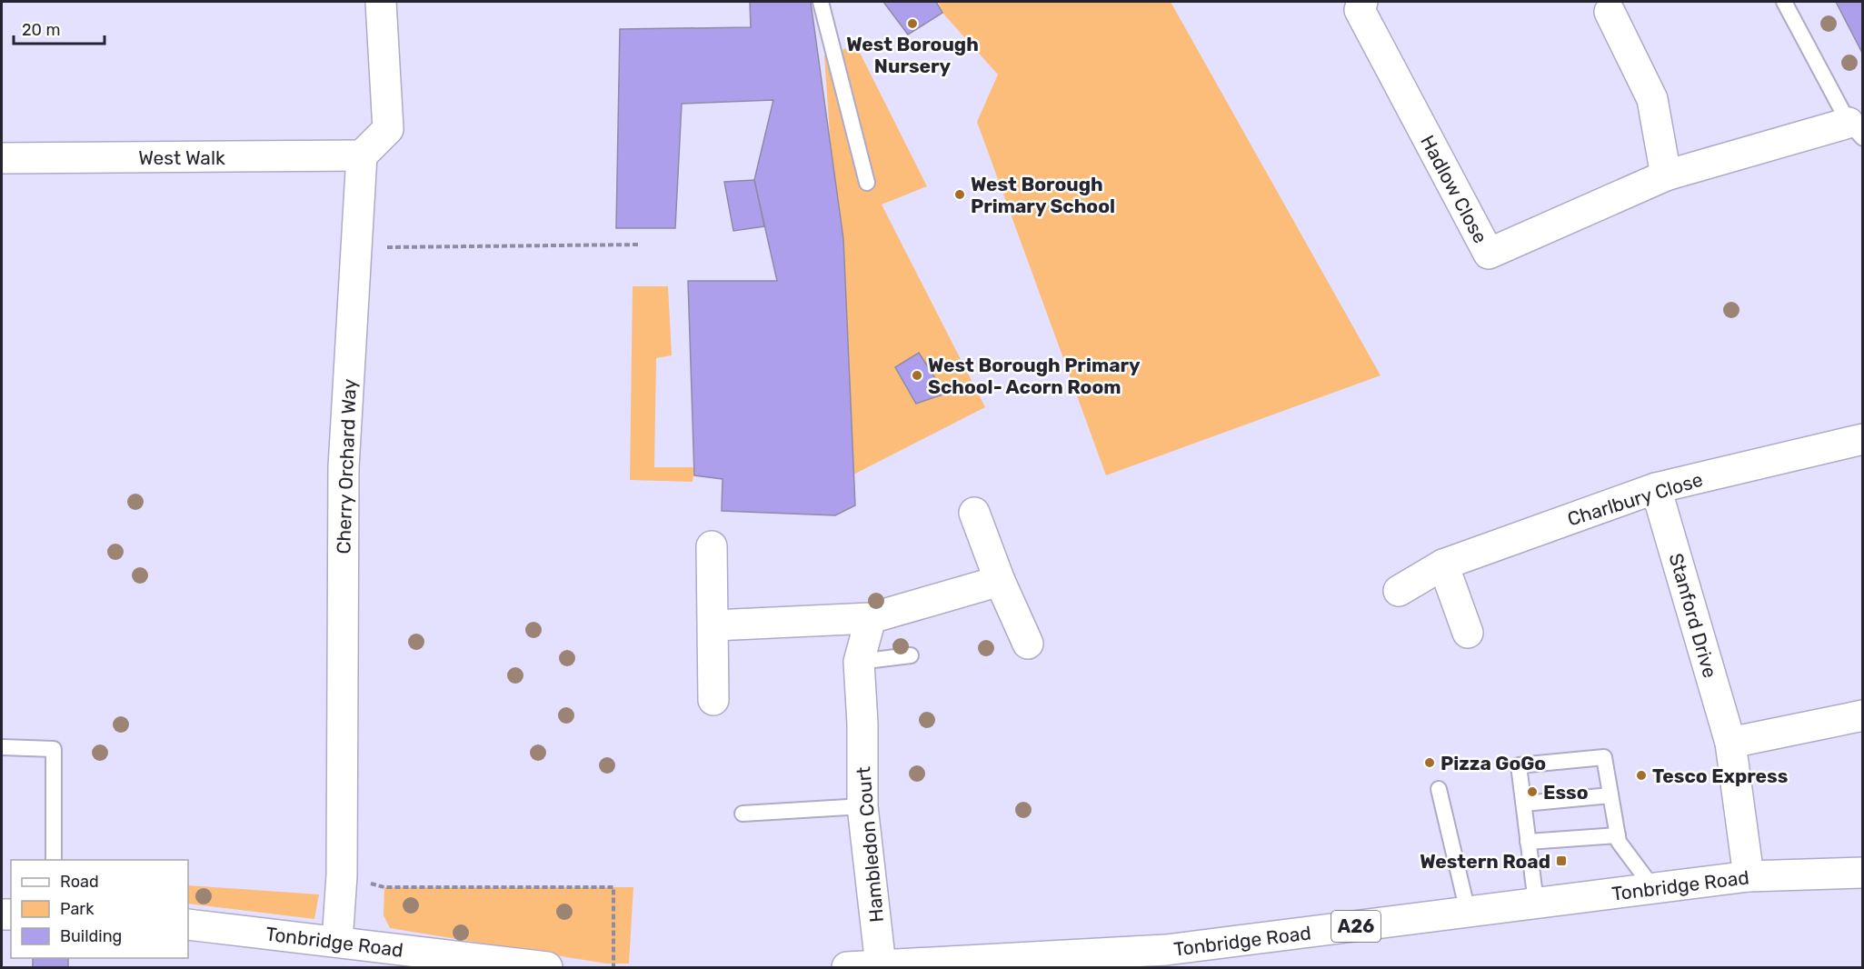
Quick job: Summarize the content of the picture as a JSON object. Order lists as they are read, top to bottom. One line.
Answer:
{"streets":{"street":["West Walk","Hadlow Close","Cherry Orchard Way","Charlbury Close","Stanford Drive","Hambledon Court","Tonbridge Road","A26"]},"crossings":[["West Walk","Cherry Orchard Way"],["Cherry Orchard Way","Tonbridge Road"],["Charlbury Close","Stanford Drive"],["Stanford Drive","Tonbridge Road"],["Hambledon Court","Tonbridge Road"]],"places":{"other":["West Borough Nursery","West Borough Primary School","West Borough Primary School- Acorn Room","Pizza GoGo","Tesco Express","Esso"],"transit":["Western Road"]},"legend":["Road","Park","Building"],"scale_bar":"20 m"}
